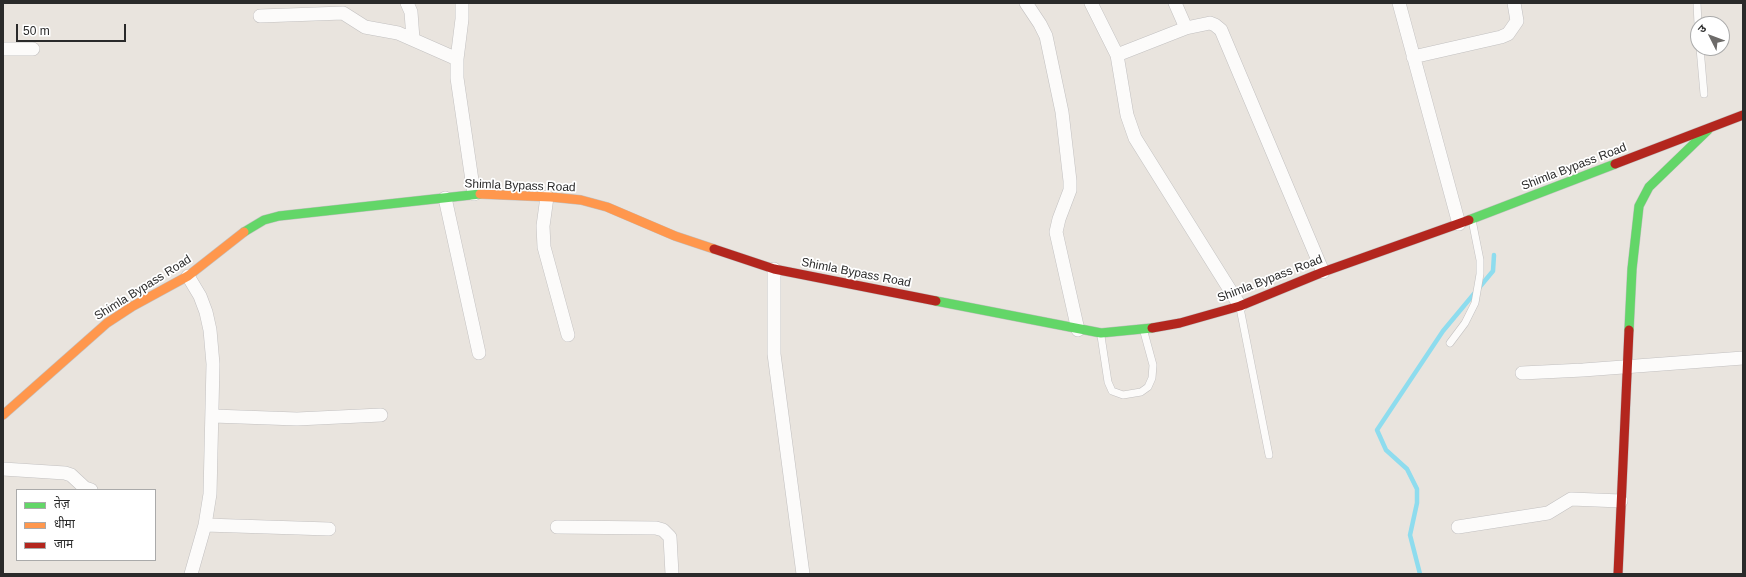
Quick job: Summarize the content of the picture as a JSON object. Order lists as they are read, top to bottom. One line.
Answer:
{"streets":{"main road":["Shimla Bypass Road"]},"legend":["तेज़","धीमा","जाम"],"scale_bar":"50 m","north":"top left"}
